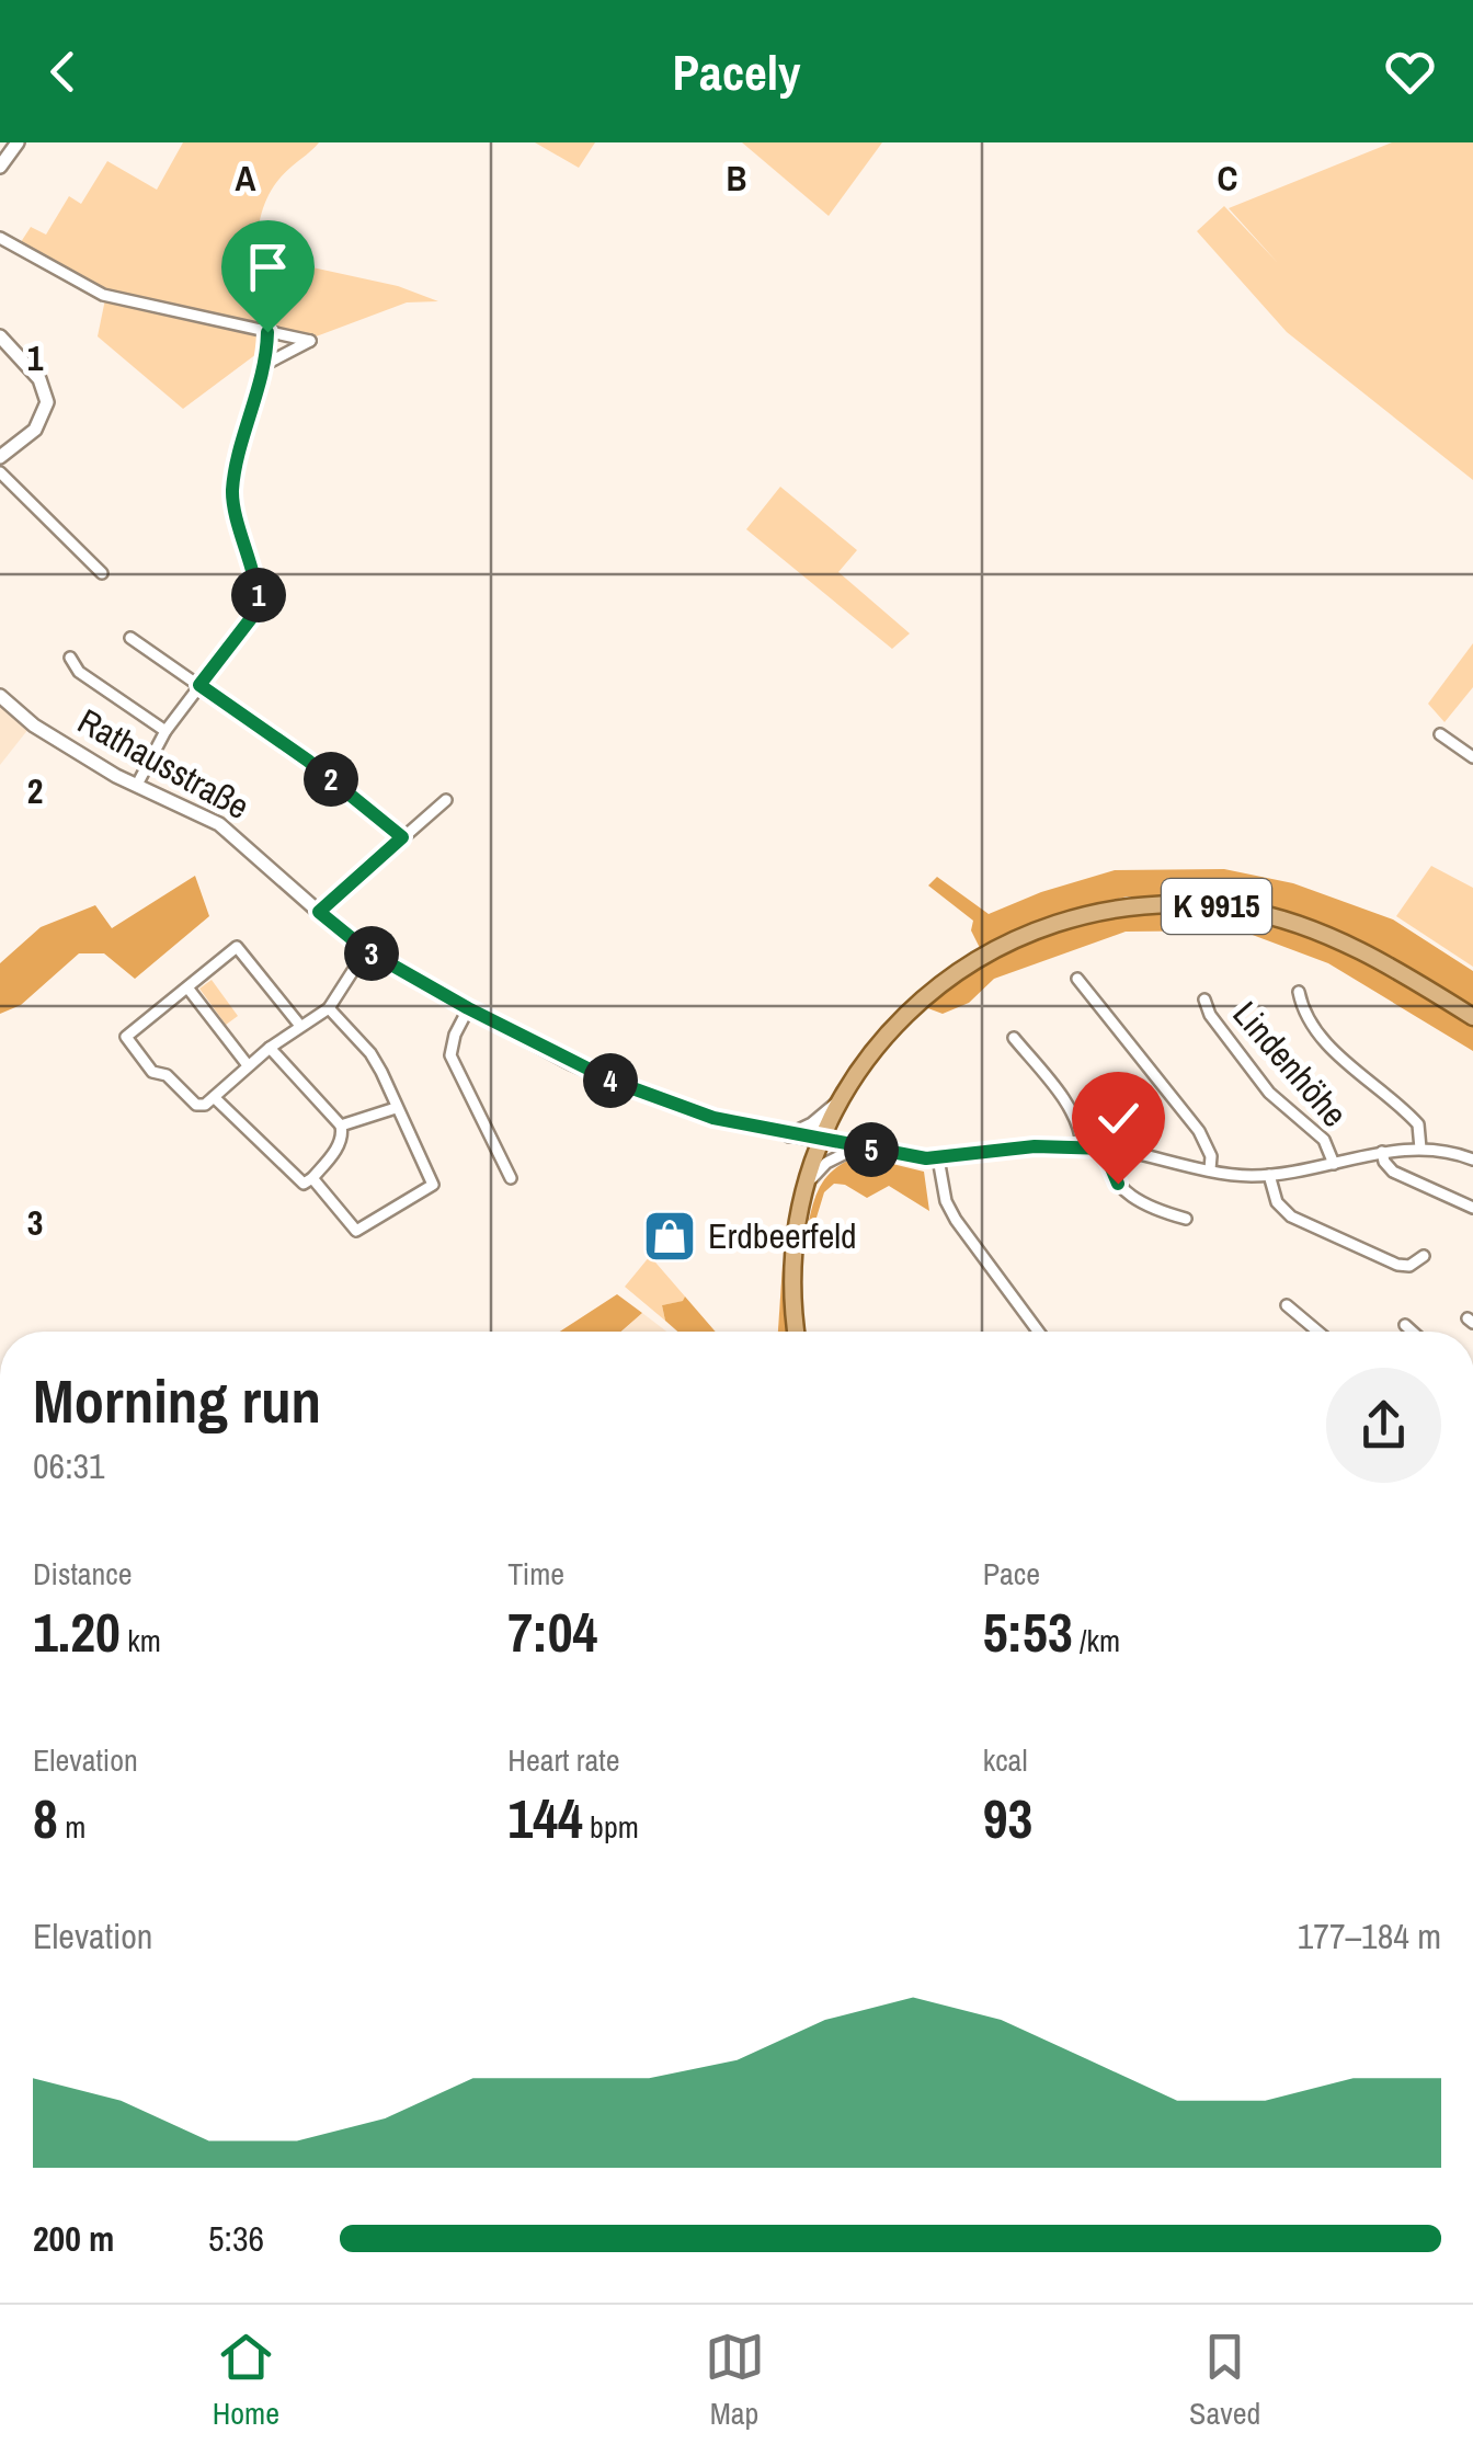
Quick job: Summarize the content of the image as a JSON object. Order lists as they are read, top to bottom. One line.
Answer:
{"streets":{"main road":["K 9915"],"street":["Rathausstraße","Lindenhöhe"]},"crossings":[["Rathausstraße","K 9915"],["Rathausstraße","Lindenhöhe"],["K 9915","Lindenhöhe"]],"places":{"shop":["Erdbeerfeld"]},"page":{"header":"Pacely","pins":["1","2","3","4","5"],"heading":["Morning run","06:31"],"stats":[["Distance","1.20 km"],["Time","7:04"],["Pace","5:53 /km"],["Elevation","8 m"],["Heart rate","144 bpm"],["kcal","93"]],"chart":["Elevation","177–184 m"],"list":[{"name":"200 m","note":"5:36"}],"tabs":["Home","Map","Saved"]},"grid":{"columns":["A","B","C"],"rows":["1","2","3"]}}
